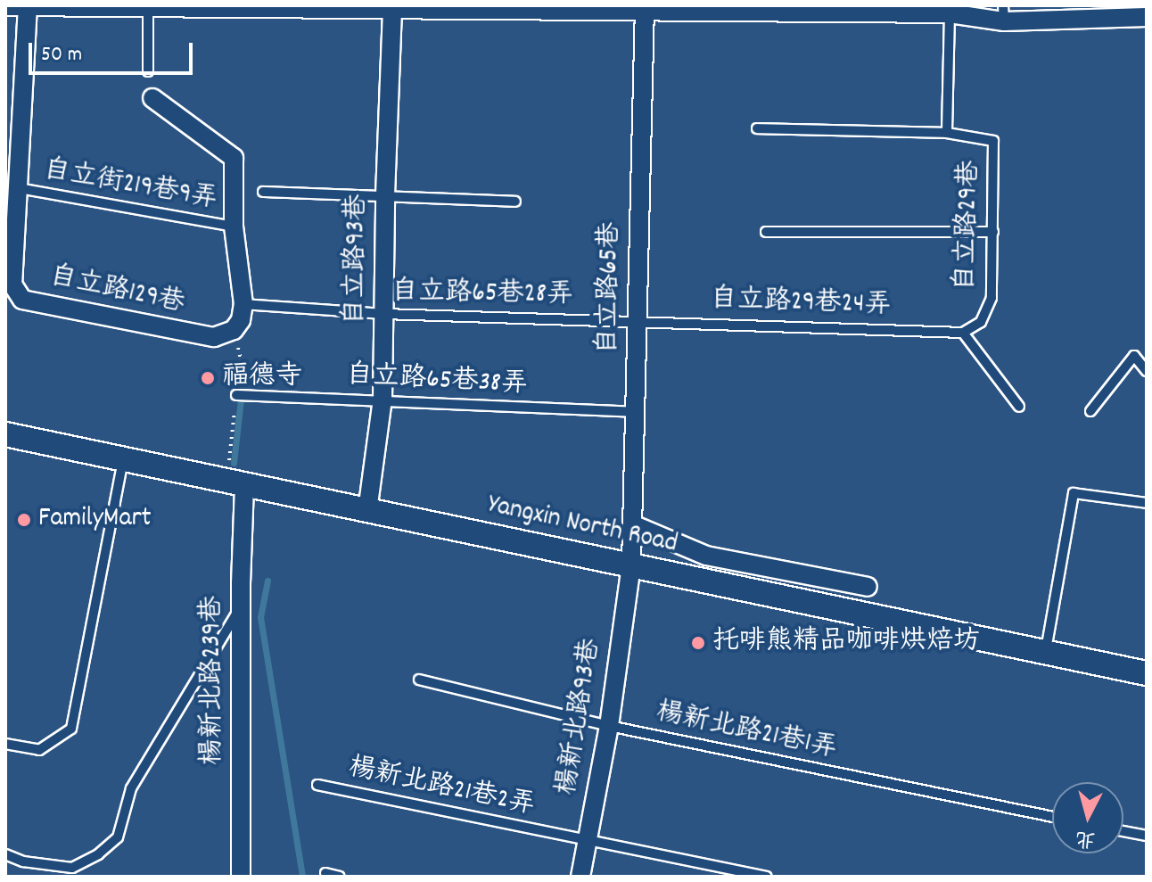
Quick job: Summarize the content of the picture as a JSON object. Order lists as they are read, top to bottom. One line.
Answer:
{"streets":{"street":["自立路93巷","自立路65巷","自立路129巷","Yangxin North Road","楊新北路239巷","楊新北路93巷"],"lane":["自立街219巷9弄","自立路29巷","自立路65巷28弄","自立路29巷24弄","自立路65巷38弄","楊新北路21巷1弄","楊新北路21巷2弄"]},"crossings":[["自立街219巷9弄","自立路129巷"],["自立路29巷","自立路29巷24弄"],["自立路93巷","自立路65巷28弄"],["自立路93巷","自立路65巷38弄"],["自立路93巷","Yangxin North Road"],["自立路65巷","自立路65巷28弄"],["自立路65巷","自立路29巷24弄"],["自立路65巷","自立路65巷38弄"],["自立路65巷","Yangxin North Road"],["自立路65巷","楊新北路93巷"],["自立路129巷","自立路65巷28弄"],["自立路65巷28弄","自立路29巷24弄"],["Yangxin North Road","楊新北路239巷"],["Yangxin North Road","楊新北路93巷"],["楊新北路93巷","楊新北路21巷1弄"],["楊新北路93巷","楊新北路21巷2弄"]],"places":["福德寺","FamilyMart","托啡熊精品咖啡烘焙坊"],"scale_bar":"50 m","north":"bottom"}
